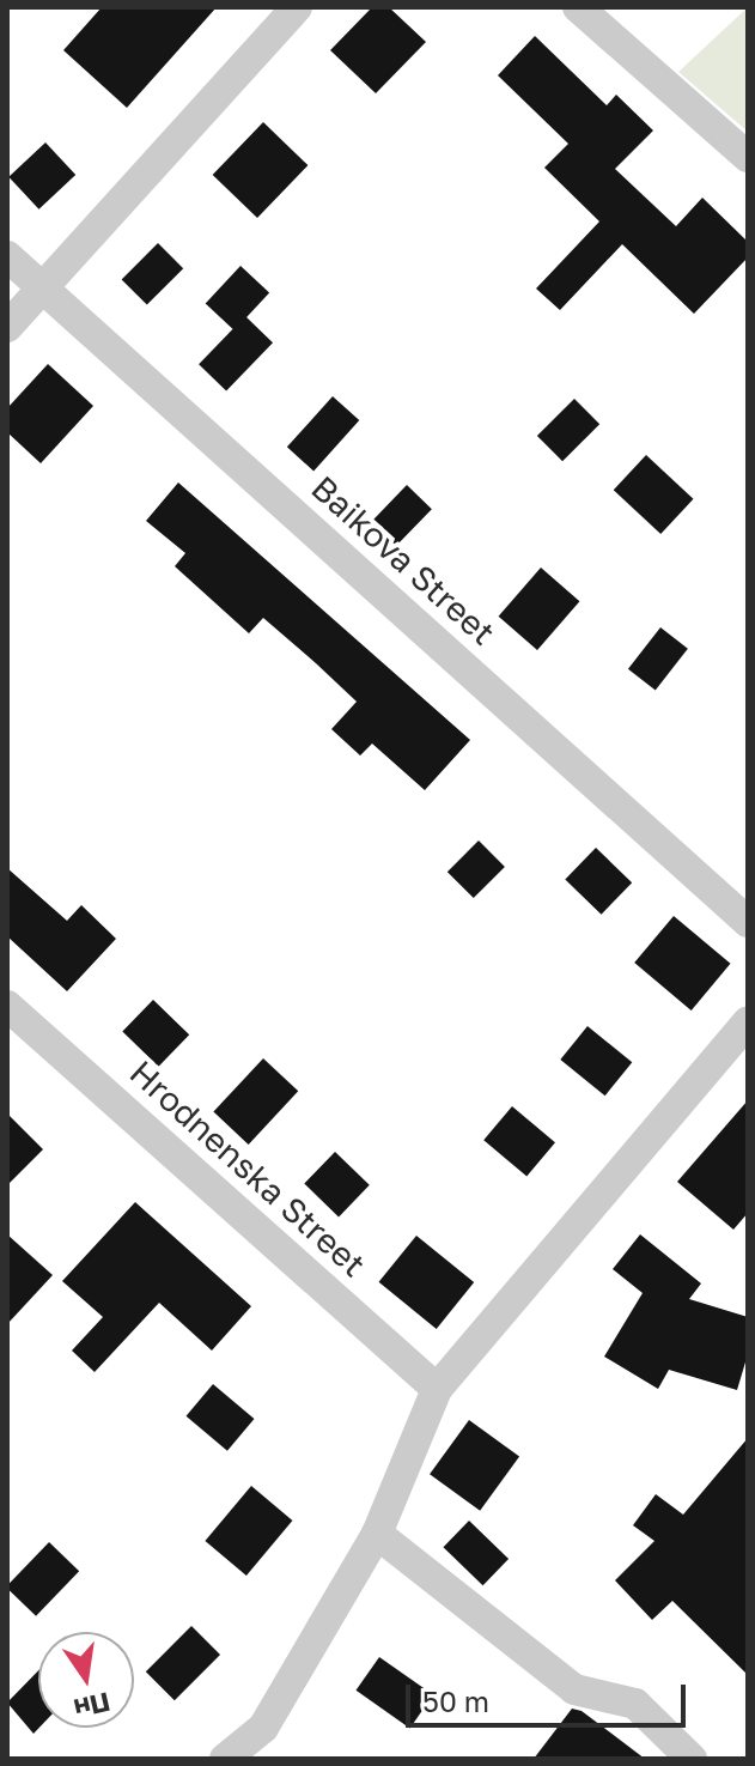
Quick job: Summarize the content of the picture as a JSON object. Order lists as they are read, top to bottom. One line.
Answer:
{"streets":{"street":["Baikova Street","Hrodnenska Street"]},"scale_bar":"50 m","north":"bottom"}
